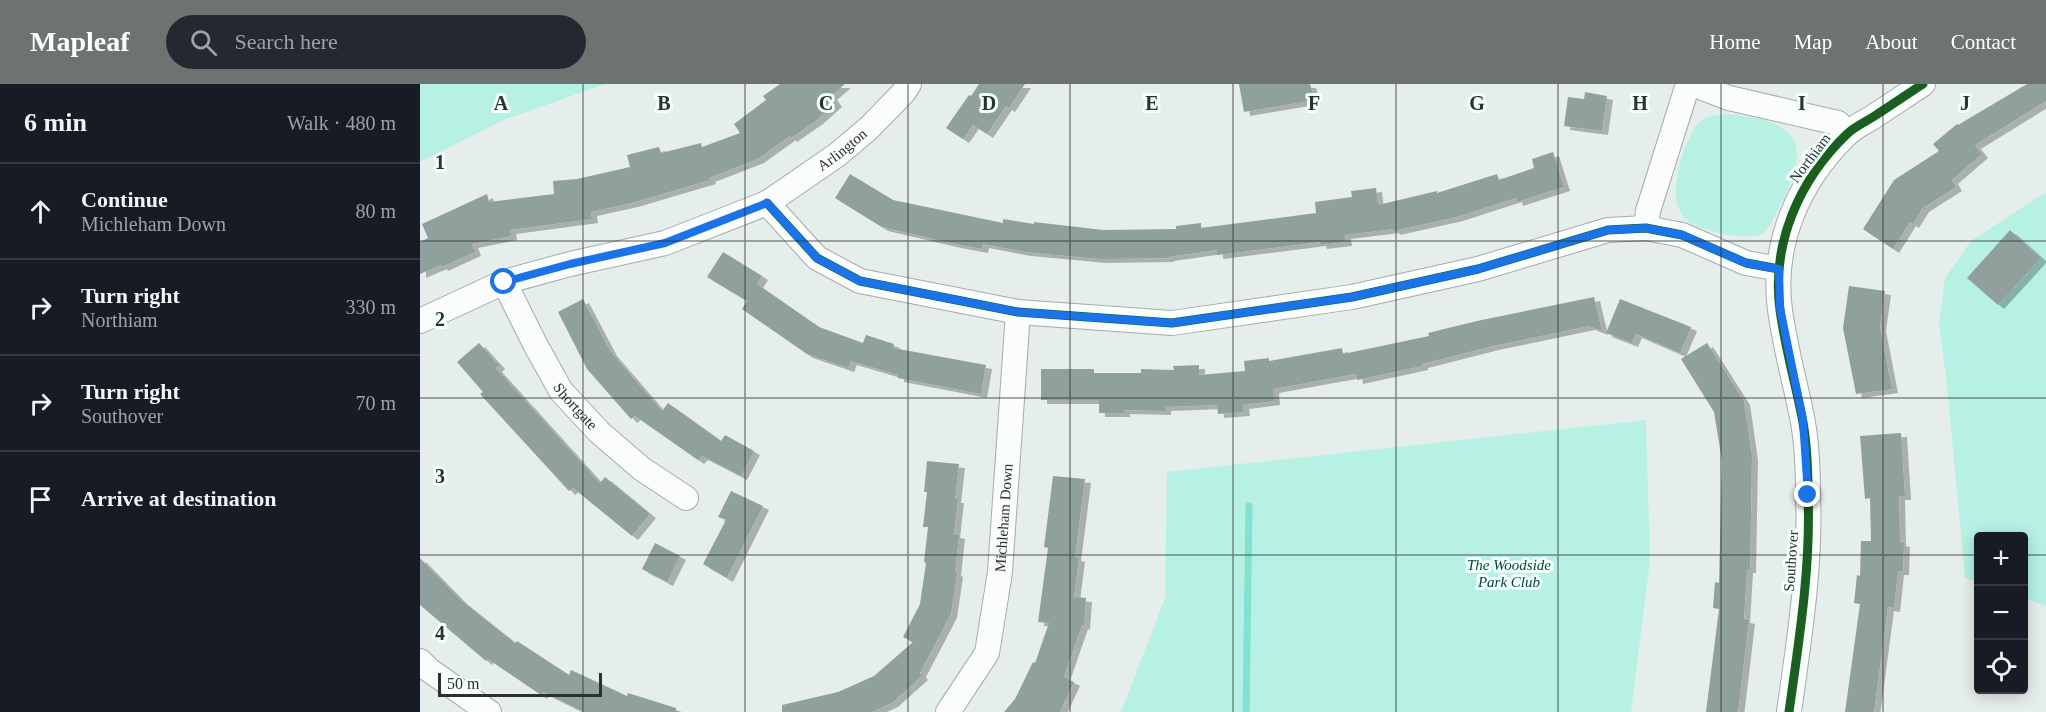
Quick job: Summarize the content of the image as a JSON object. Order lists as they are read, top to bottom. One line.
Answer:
{"streets":{"street":["Arlington","Northiam","Shortgate","Michleham Down","Southover"]},"crossings":[["Northiam","Southover"]],"parks":["The Woodside Park Club"],"scale_bar":"50 m","page":{"header":"Mapleaf","search":"Search here","nav":["Home","Map","About","Contact"],"heading":["6 min","Walk · 480 m"],"list":[["Continue","Michleham Down","80 m"],["Turn right","Northiam","330 m"],["Turn right","Southover","70 m"],"Arrive at destination"],"map_buttons":["+","−"],"scale":"50 m"},"grid":{"columns":["A","B","C","D","E","F","G","H","I","J"],"rows":["1","2","3","4"]}}
